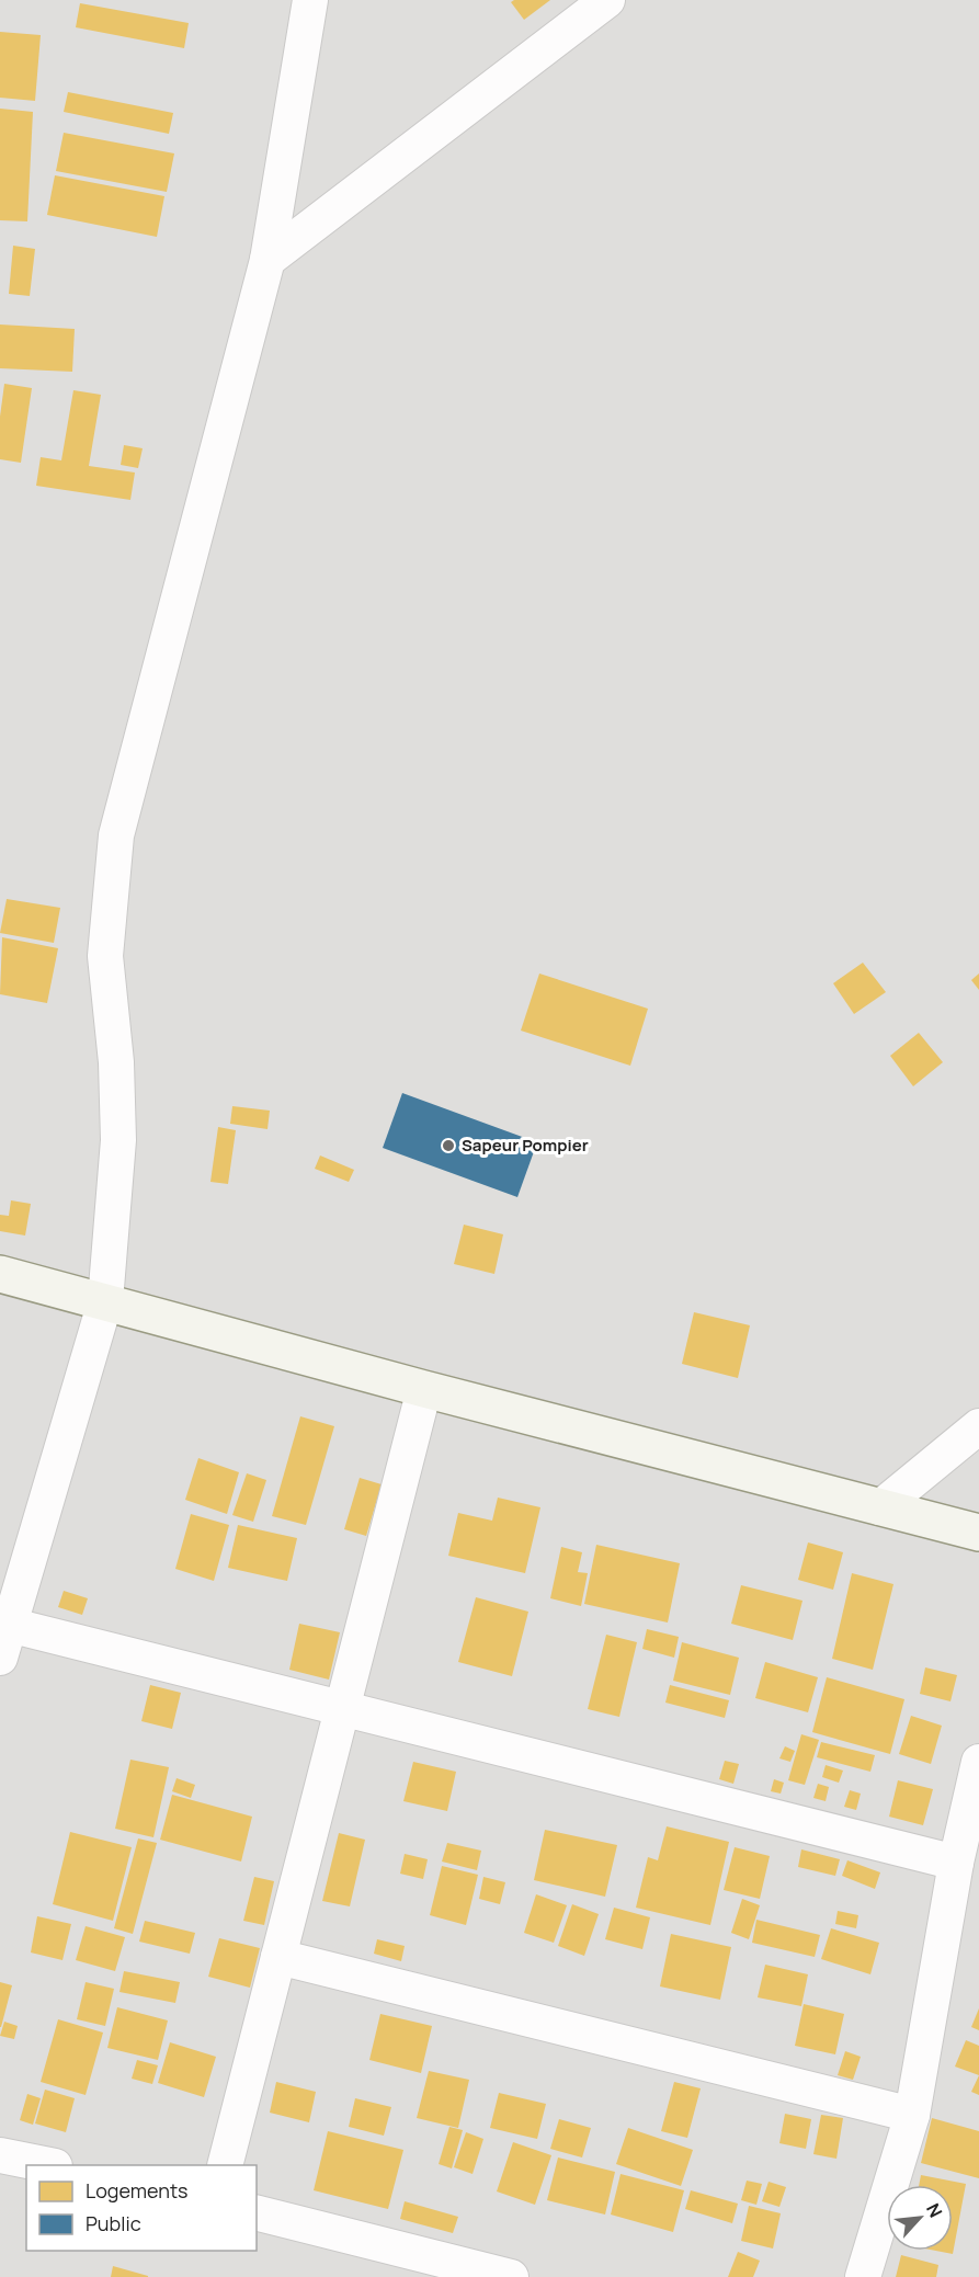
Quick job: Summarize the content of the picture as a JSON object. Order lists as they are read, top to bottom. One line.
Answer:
{"places":["Sapeur Pompier"],"legend":["Logements","Public"],"north":"top right"}
